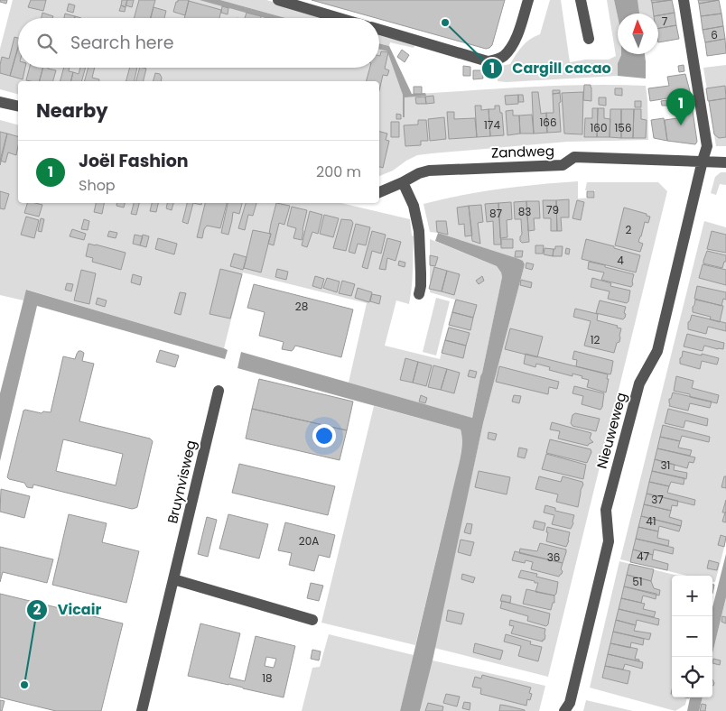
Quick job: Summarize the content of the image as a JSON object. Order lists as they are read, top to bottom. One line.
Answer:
{"streets":{"street":["Zandweg","Nieuweweg","Bruynvisweg"]},"crossings":[["Zandweg","Nieuweweg"]],"places":["Cargill cacao","Vicair"],"house_numbers":["7","6","166","174","160","156","79","83","87","2","4","28","12","31","37","41","20A","47","36","51","18"],"north":"top","page":{"search":"Search here","heading":"Nearby","pins":"1","list":[{"mark":"1","name":"Joël Fashion","note":"Shop","value":"200 m"}],"map_buttons":["+","−"]}}
